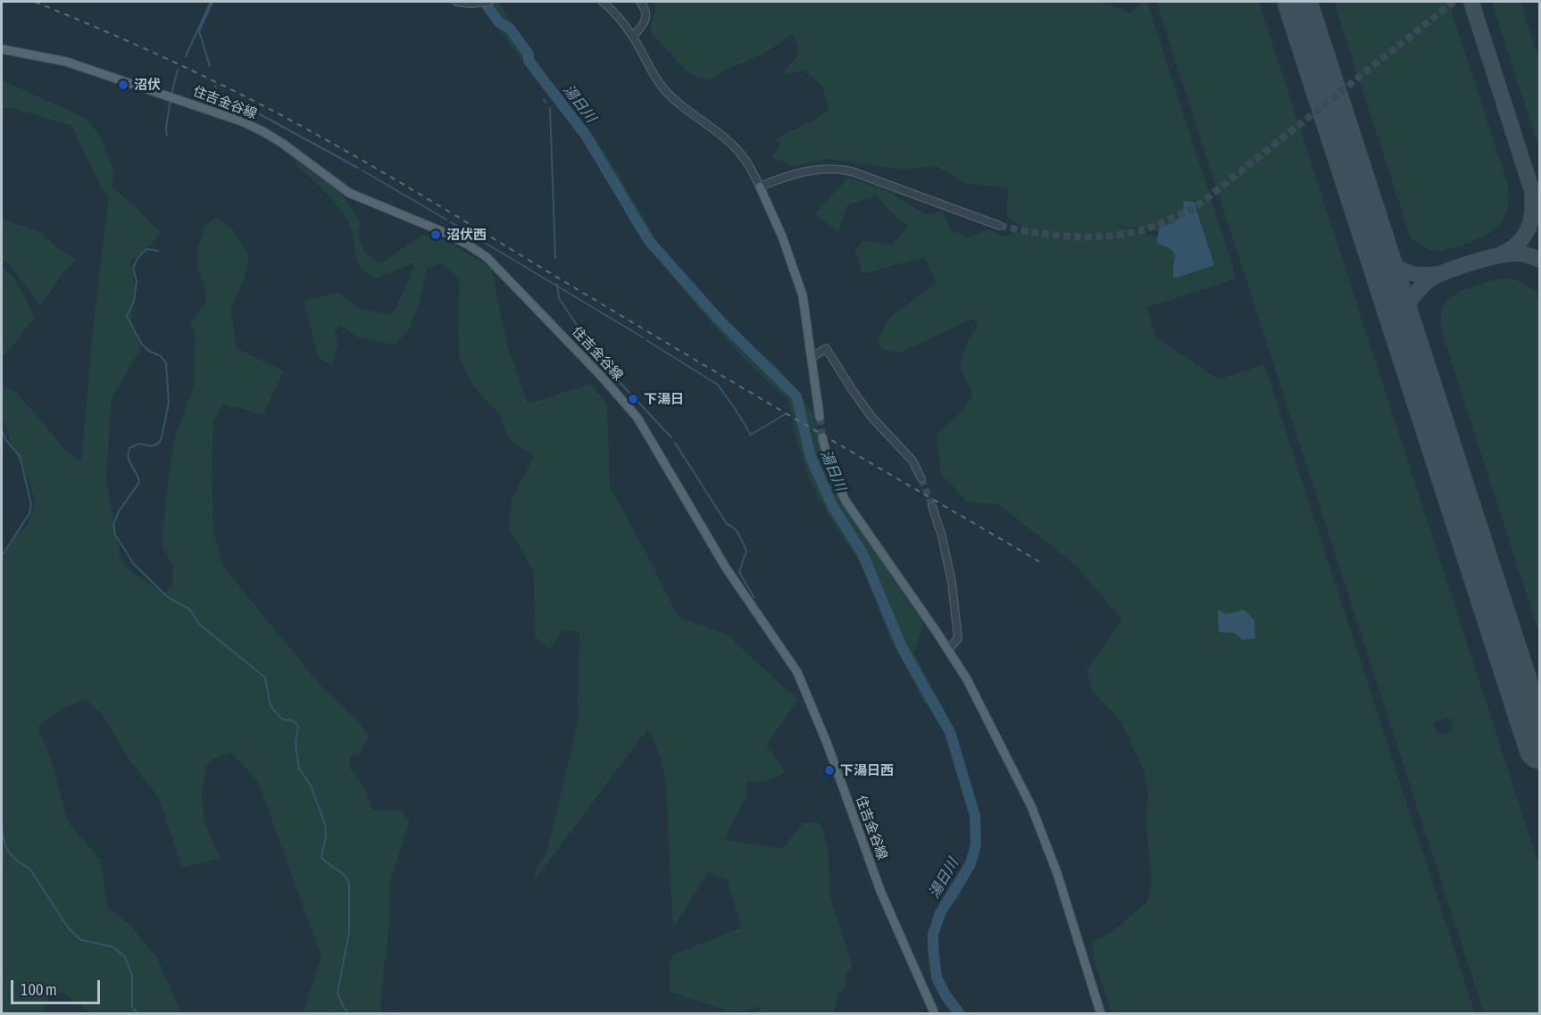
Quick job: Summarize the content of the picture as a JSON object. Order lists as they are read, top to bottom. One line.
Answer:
{"streets":{"main road":["住吉金谷線"]},"water":["湯日川"],"places":["沼伏","沼伏西","下湯日","下湯日西"],"scale_bar":"100 m"}
